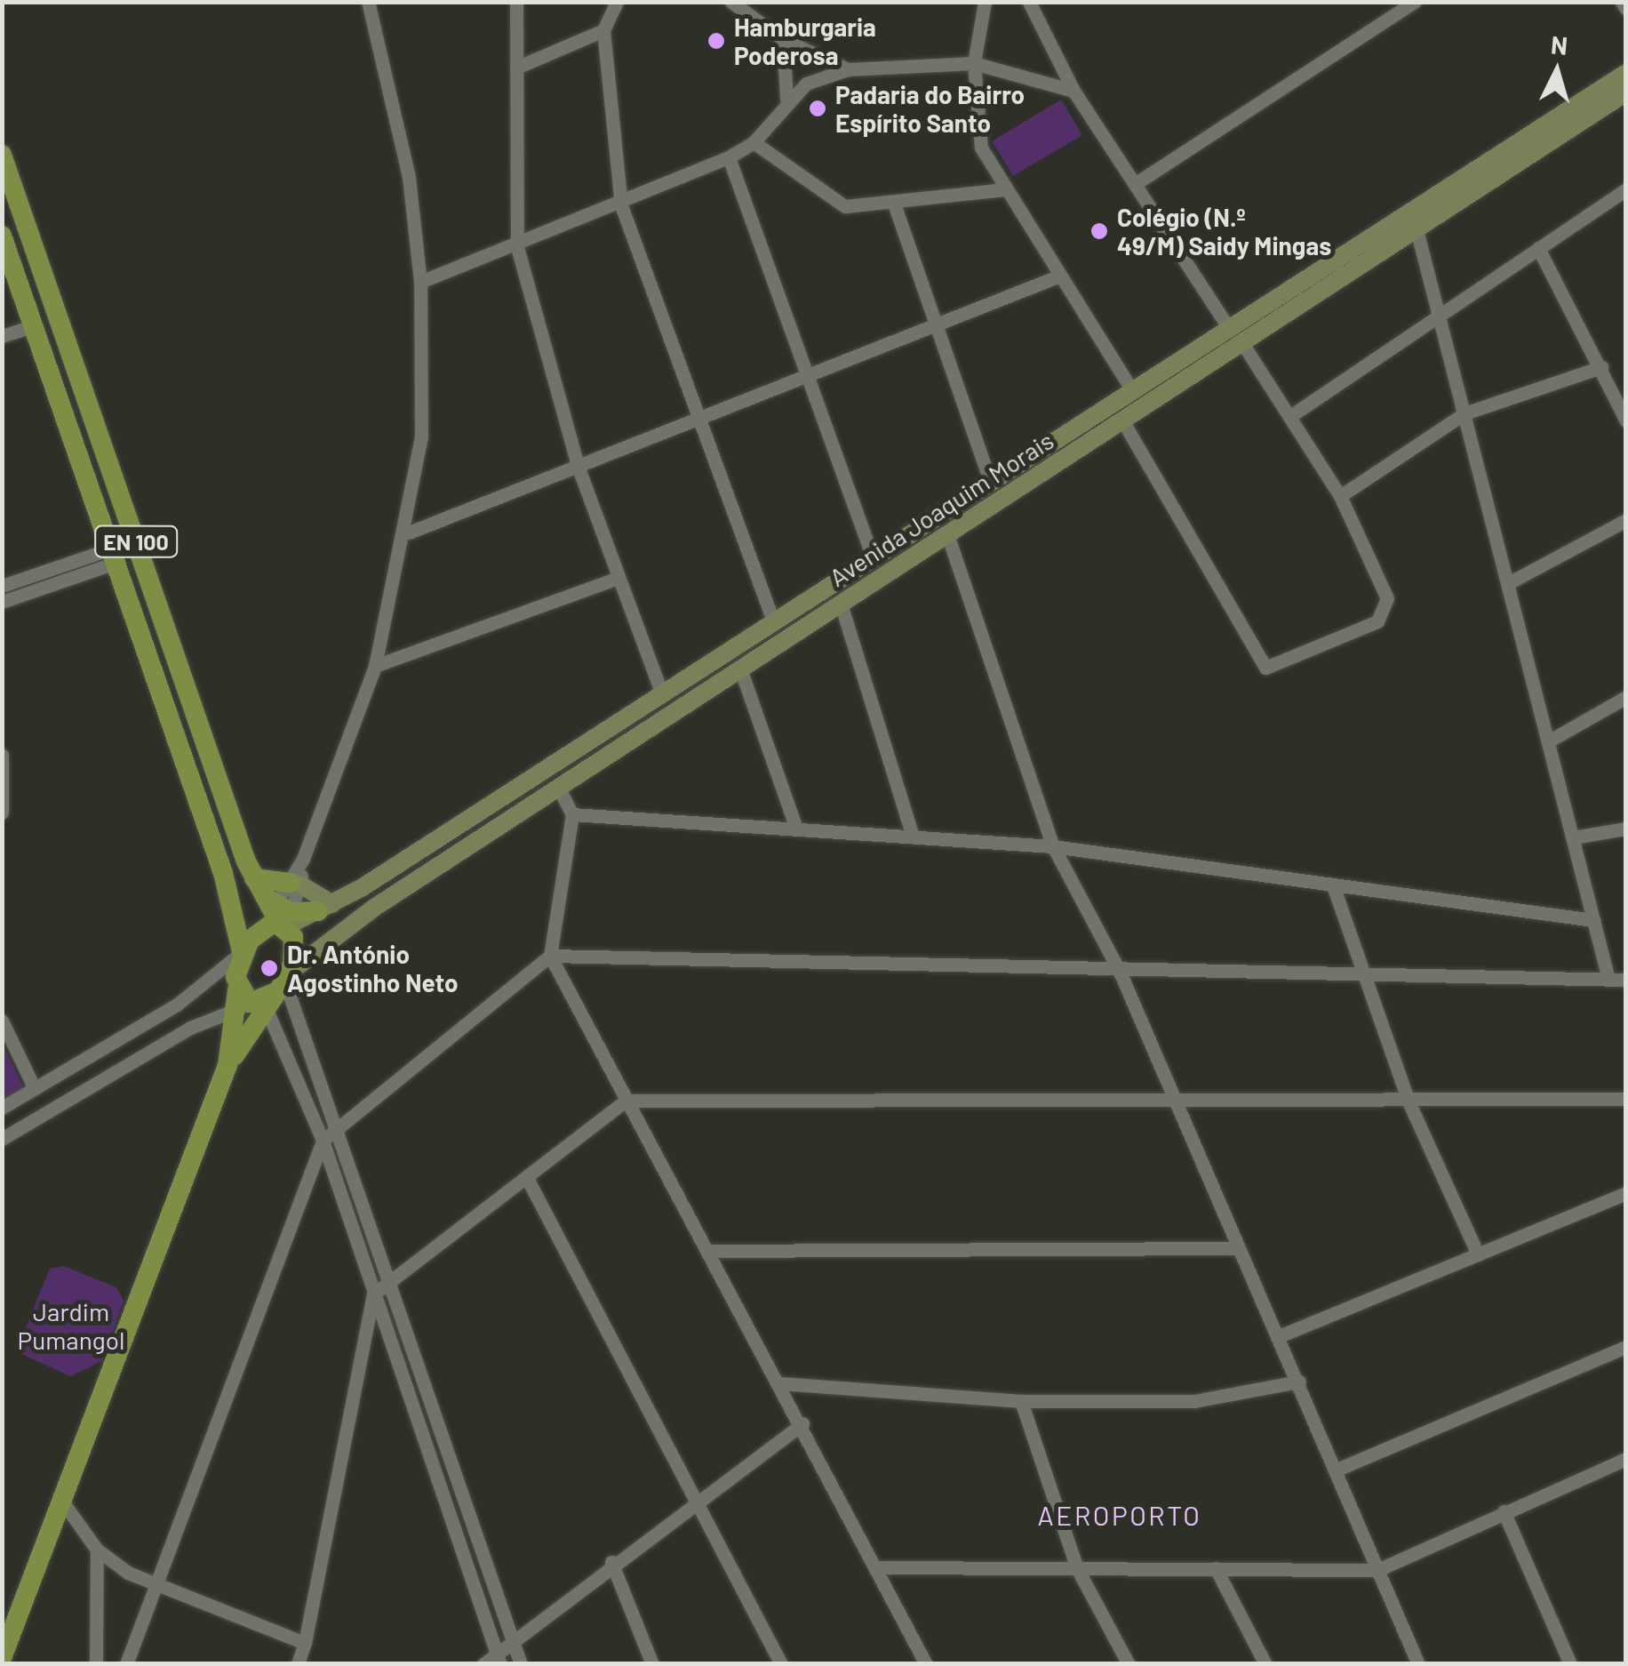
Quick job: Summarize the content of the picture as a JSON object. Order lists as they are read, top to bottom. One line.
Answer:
{"streets":{"main road":["EN 100"],"street":["Avenida Joaquim Morais"]},"crossings":[["Avenida Joaquim Morais","EN 100"]],"districts":["AEROPORTO"],"parks":["Jardim Pumangol"],"places":["Hamburgaria Poderosa","Padaria do Bairro Espírito Santo","Colégio (N.º 49/M) Saidy Mingas","Dr. António Agostinho Neto"],"north":"top"}
